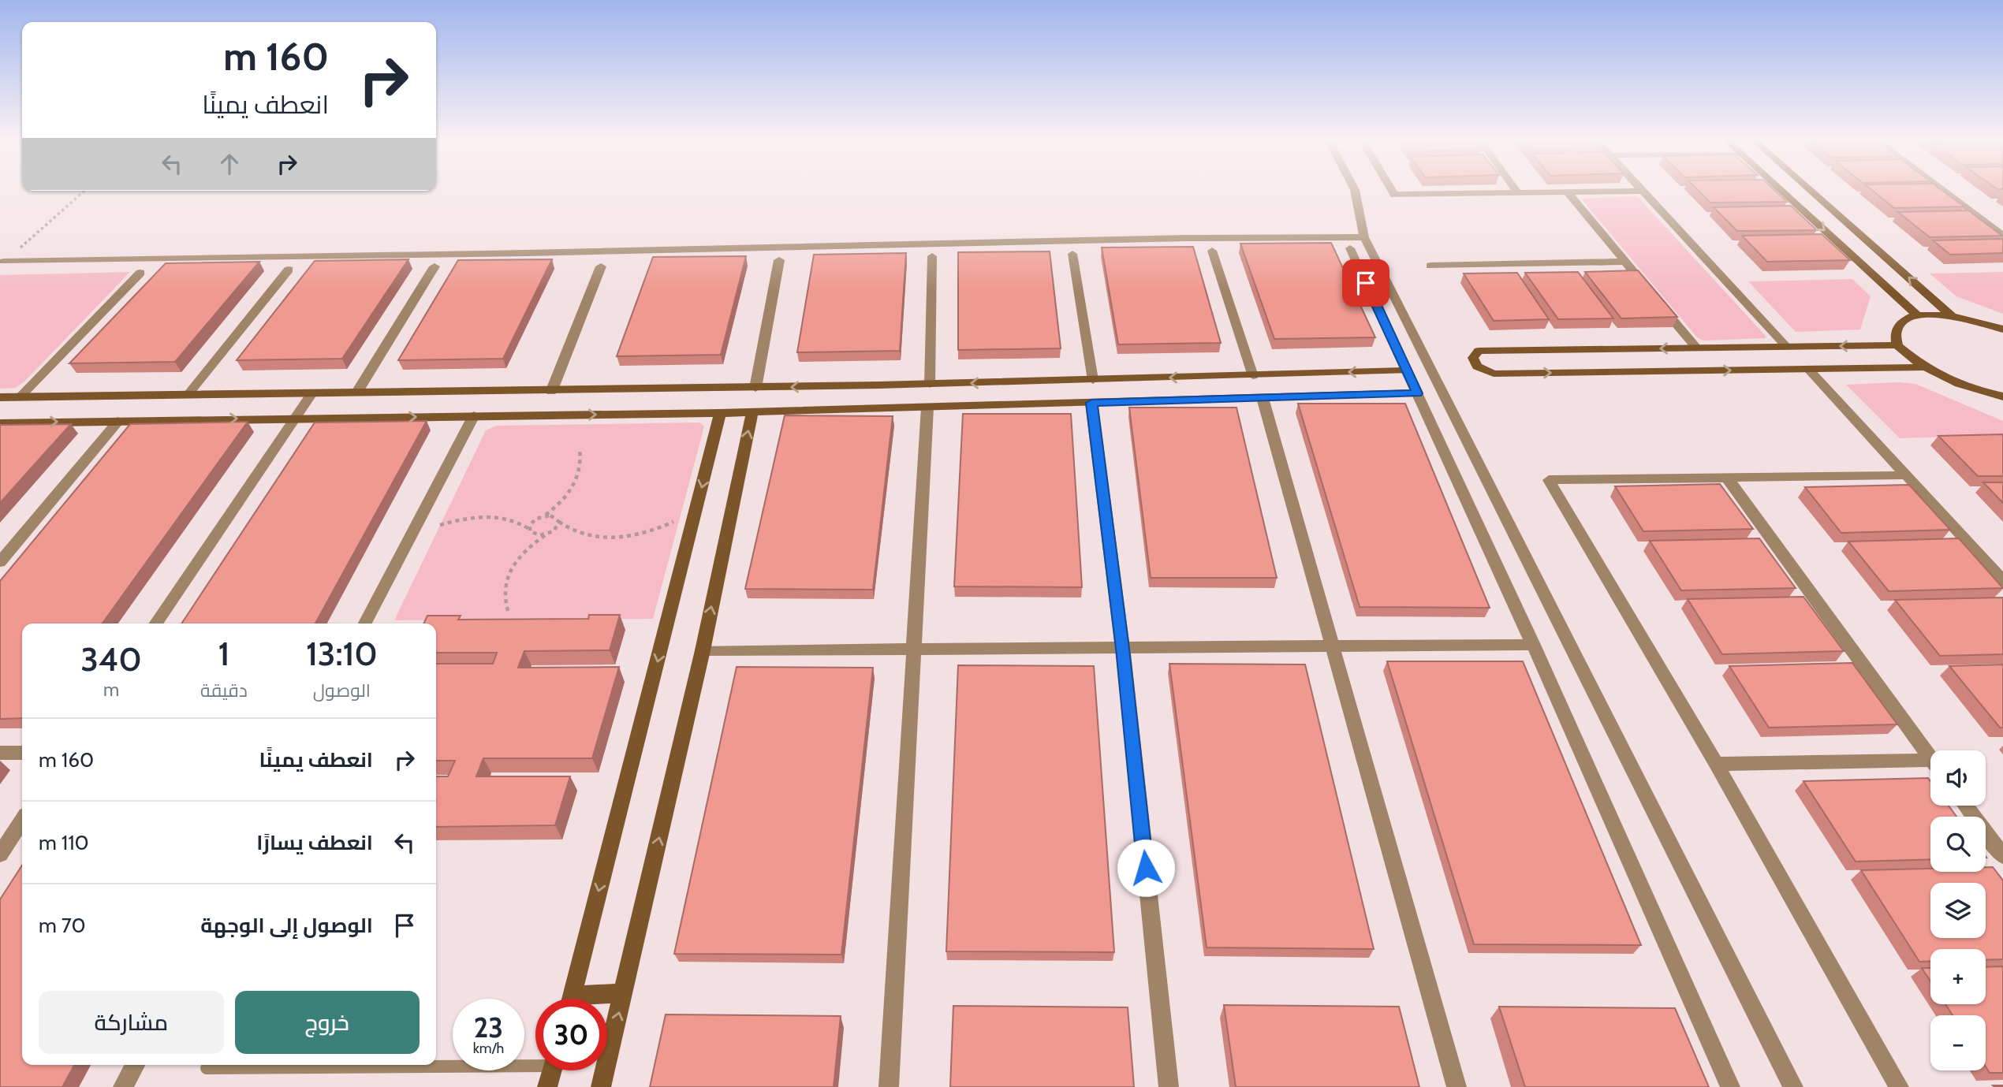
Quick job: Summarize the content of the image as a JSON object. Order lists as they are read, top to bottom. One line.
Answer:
{"page":{"turn":["160 m","انعطف يمينًا"],"eta":["13:10","الوصول","1","دقيقة","340","m"],"list":[{"name":"انعطف يمينًا","value":"160 m"},{"name":"انعطف يسارًا","value":"110 m"},{"name":"الوصول إلى الوجهة","value":"70 m"}],"map_buttons":["+","−"],"buttons":["خروج","مشاركة"],"speed":"23 km/h","limit":"30"}}
